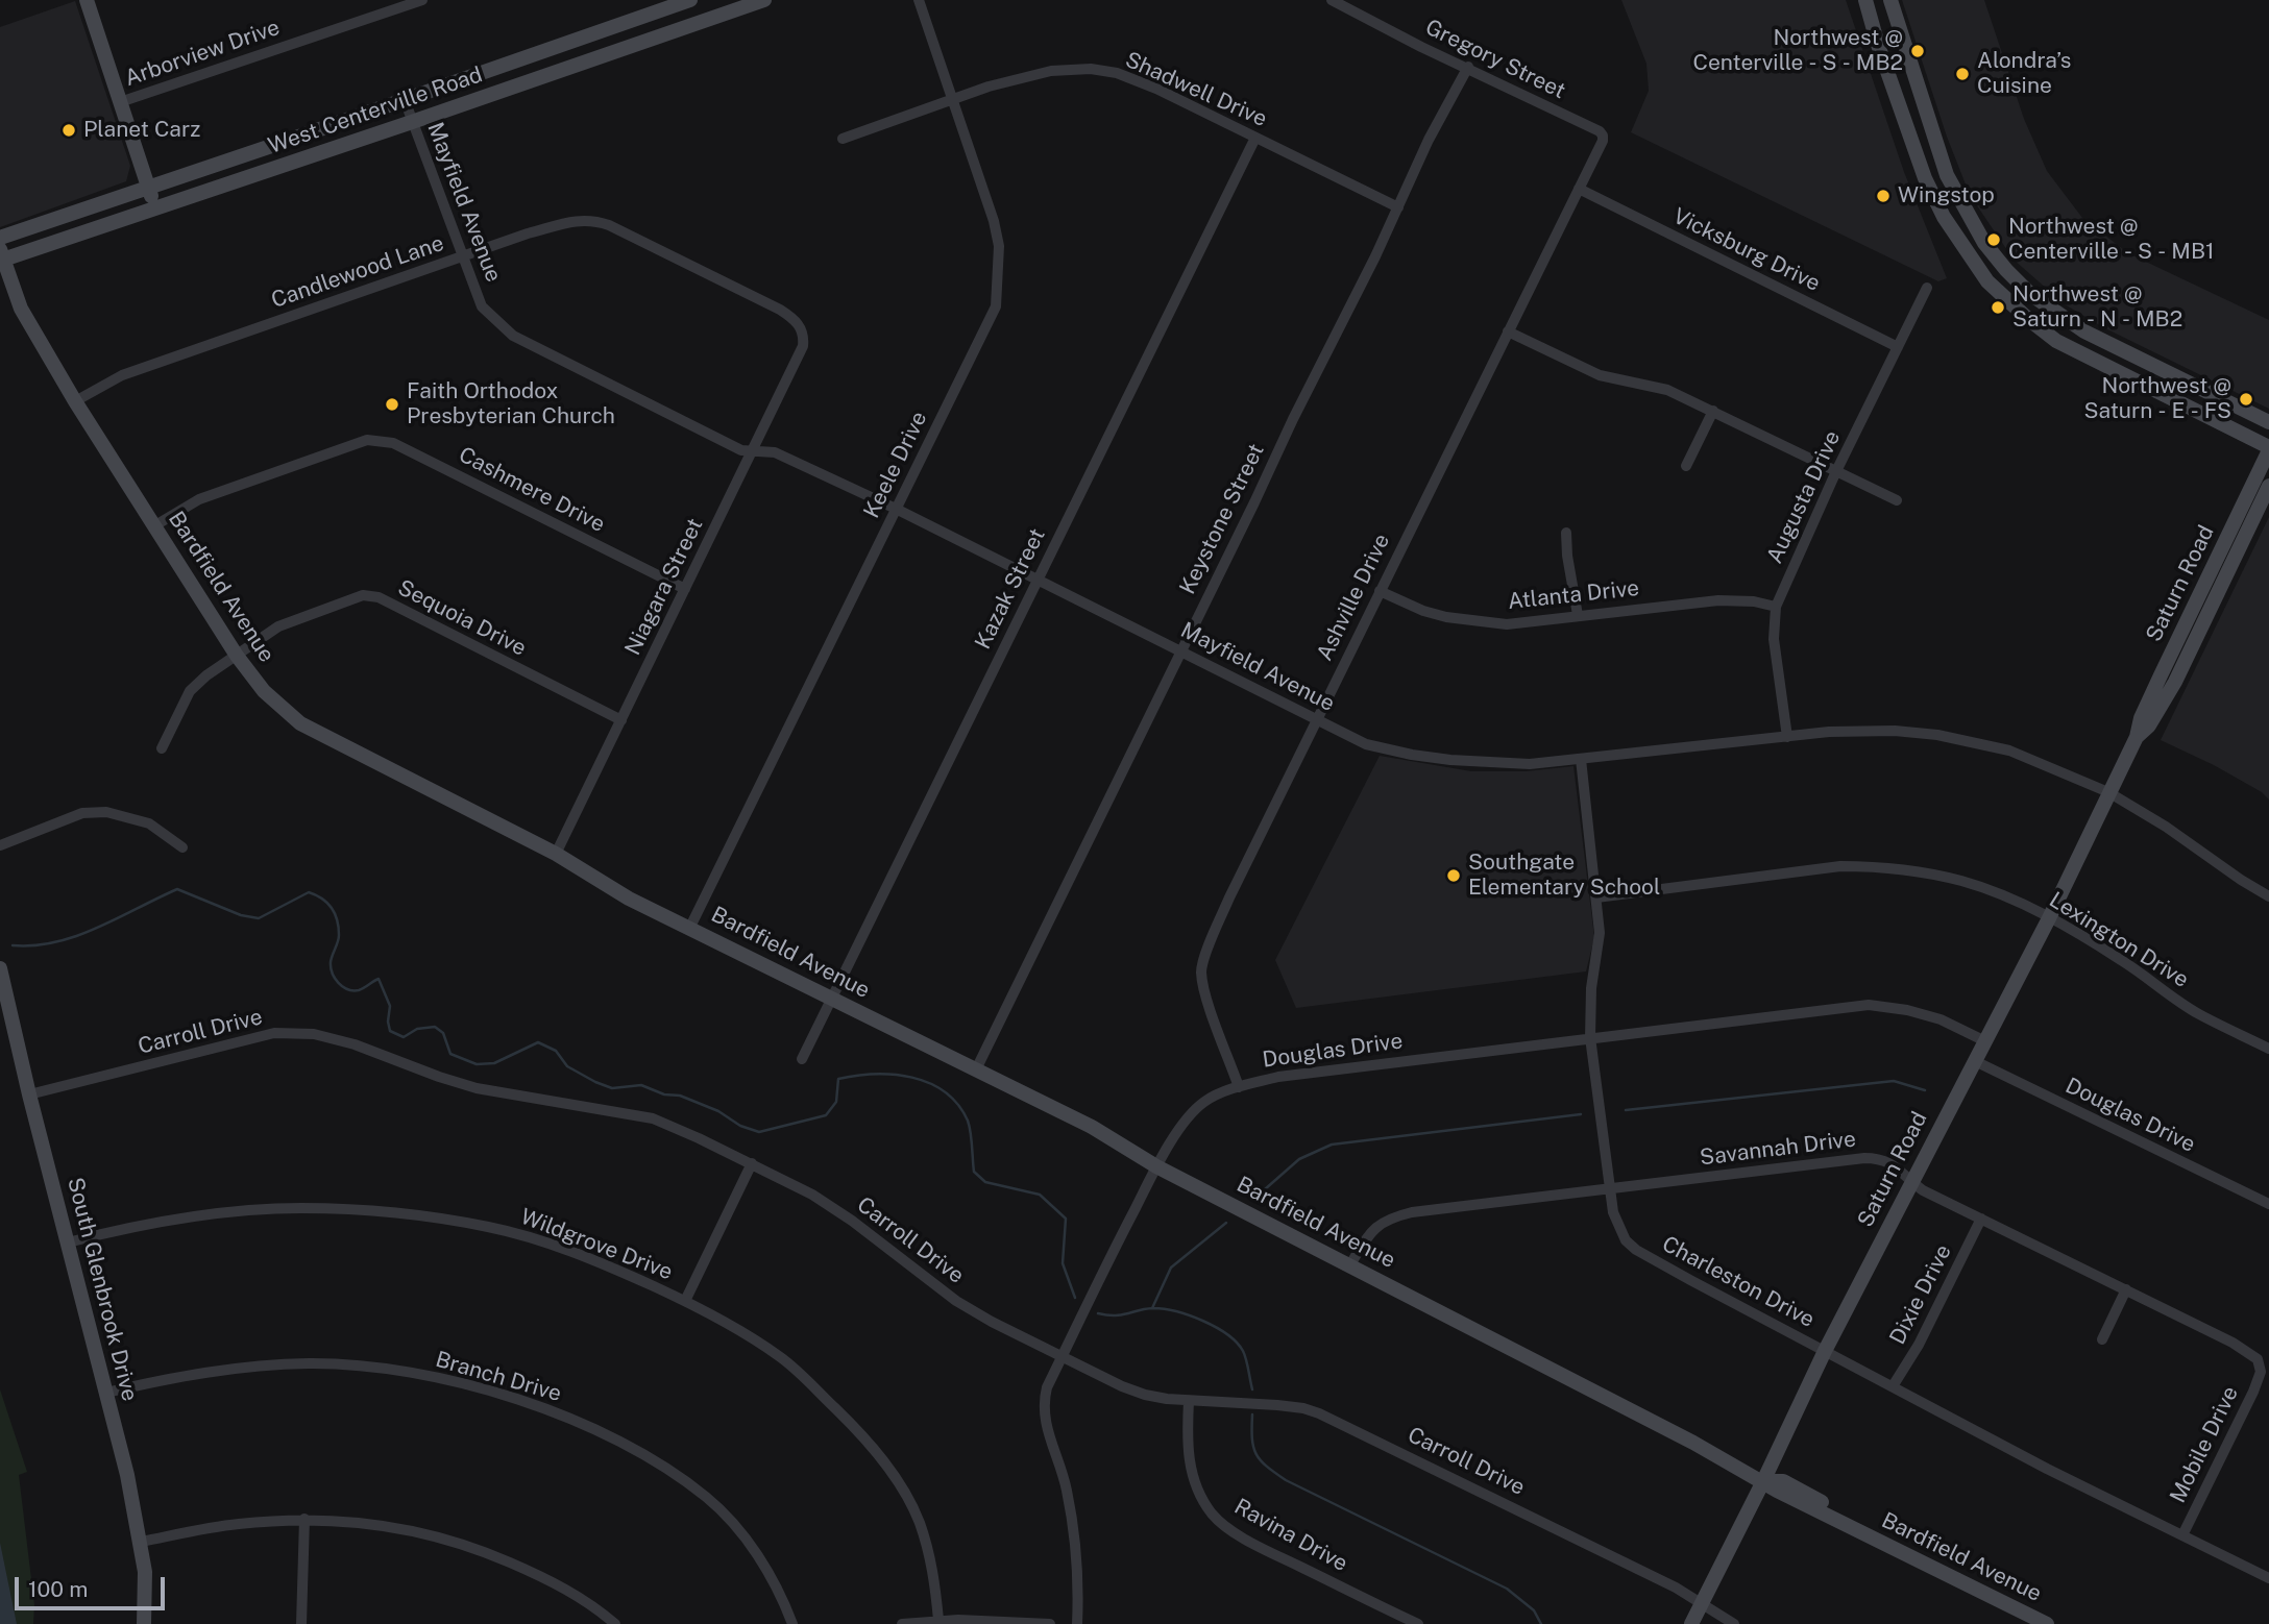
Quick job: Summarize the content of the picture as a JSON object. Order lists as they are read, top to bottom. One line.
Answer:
{"streets":{"street":["Arborview Drive","Gregory Street","Shadwell Drive","West Centerville Road","Mayfield Avenue","Vicksburg Drive","Candlewood Lane","Keele Drive","Cashmere Drive","Augusta Drive","Keystone Street","Saturn Road","Bardfield Avenue","Niagara Street","Kazak Street","Atlanta Drive","Ashville Drive","Sequoia Drive","Lexington Drive","Carroll Drive","Douglas Drive","Savannah Drive","Wildgrove Drive","Charleston Drive","South Glenbrook Drive","Dixie Drive","Branch Drive","Mobile Drive","Ravina Drive"]},"crossings":[["Gregory Street","Keystone Street"],["Gregory Street","Ashville Drive"],["Shadwell Drive","Keele Drive"],["Shadwell Drive","Keystone Street"],["Shadwell Drive","Kazak Street"],["West Centerville Road","Mayfield Avenue"],["West Centerville Road","Bardfield Avenue"],["Mayfield Avenue","Candlewood Lane"],["Mayfield Avenue","Keele Drive"],["Mayfield Avenue","Augusta Drive"],["Mayfield Avenue","Keystone Street"],["Mayfield Avenue","Saturn Road"],["Mayfield Avenue","Niagara Street"],["Mayfield Avenue","Kazak Street"],["Mayfield Avenue","Ashville Drive"],["Mayfield Avenue","Charleston Drive"],["Vicksburg Drive","Augusta Drive"],["Vicksburg Drive","Ashville Drive"],["Candlewood Lane","Bardfield Avenue"],["Candlewood Lane","Niagara Street"],["Keele Drive","Bardfield Avenue"],["Cashmere Drive","Bardfield Avenue"],["Cashmere Drive","Niagara Street"],["Augusta Drive","Atlanta Drive"],["Keystone Street","Bardfield Avenue"],["Saturn Road","Bardfield Avenue"],["Saturn Road","Lexington Drive"],["Saturn Road","Carroll Drive"],["Saturn Road","Douglas Drive"],["Saturn Road","Savannah Drive"],["Saturn Road","Charleston Drive"],["Bardfield Avenue","Niagara Street"],["Bardfield Avenue","Kazak Street"],["Bardfield Avenue","Sequoia Drive"],["Bardfield Avenue","Douglas Drive"],["Bardfield Avenue","Savannah Drive"],["Niagara Street","Sequoia Drive"],["Atlanta Drive","Ashville Drive"],["Ashville Drive","Douglas Drive"],["Lexington Drive","Charleston Drive"],["Carroll Drive","Douglas Drive"],["Carroll Drive","South Glenbrook Drive"],["Carroll Drive","Ravina Drive"],["Douglas Drive","Charleston Drive"],["Savannah Drive","Charleston Drive"],["Savannah Drive","Dixie Drive"],["Savannah Drive","Mobile Drive"],["Wildgrove Drive","South Glenbrook Drive"],["Charleston Drive","Dixie Drive"],["Charleston Drive","Mobile Drive"],["South Glenbrook Drive","Branch Drive"]],"places":["Northwest @ Centerville - S - MB2","Alondra’s Cuisine","Planet Carz","Wingstop","Northwest @ Centerville - S - MB1","Northwest @ Saturn - N - MB2","Northwest @ Saturn - E - FS","Faith Orthodox Presbyterian Church","Southgate Elementary School"],"scale_bar":"100 m"}
